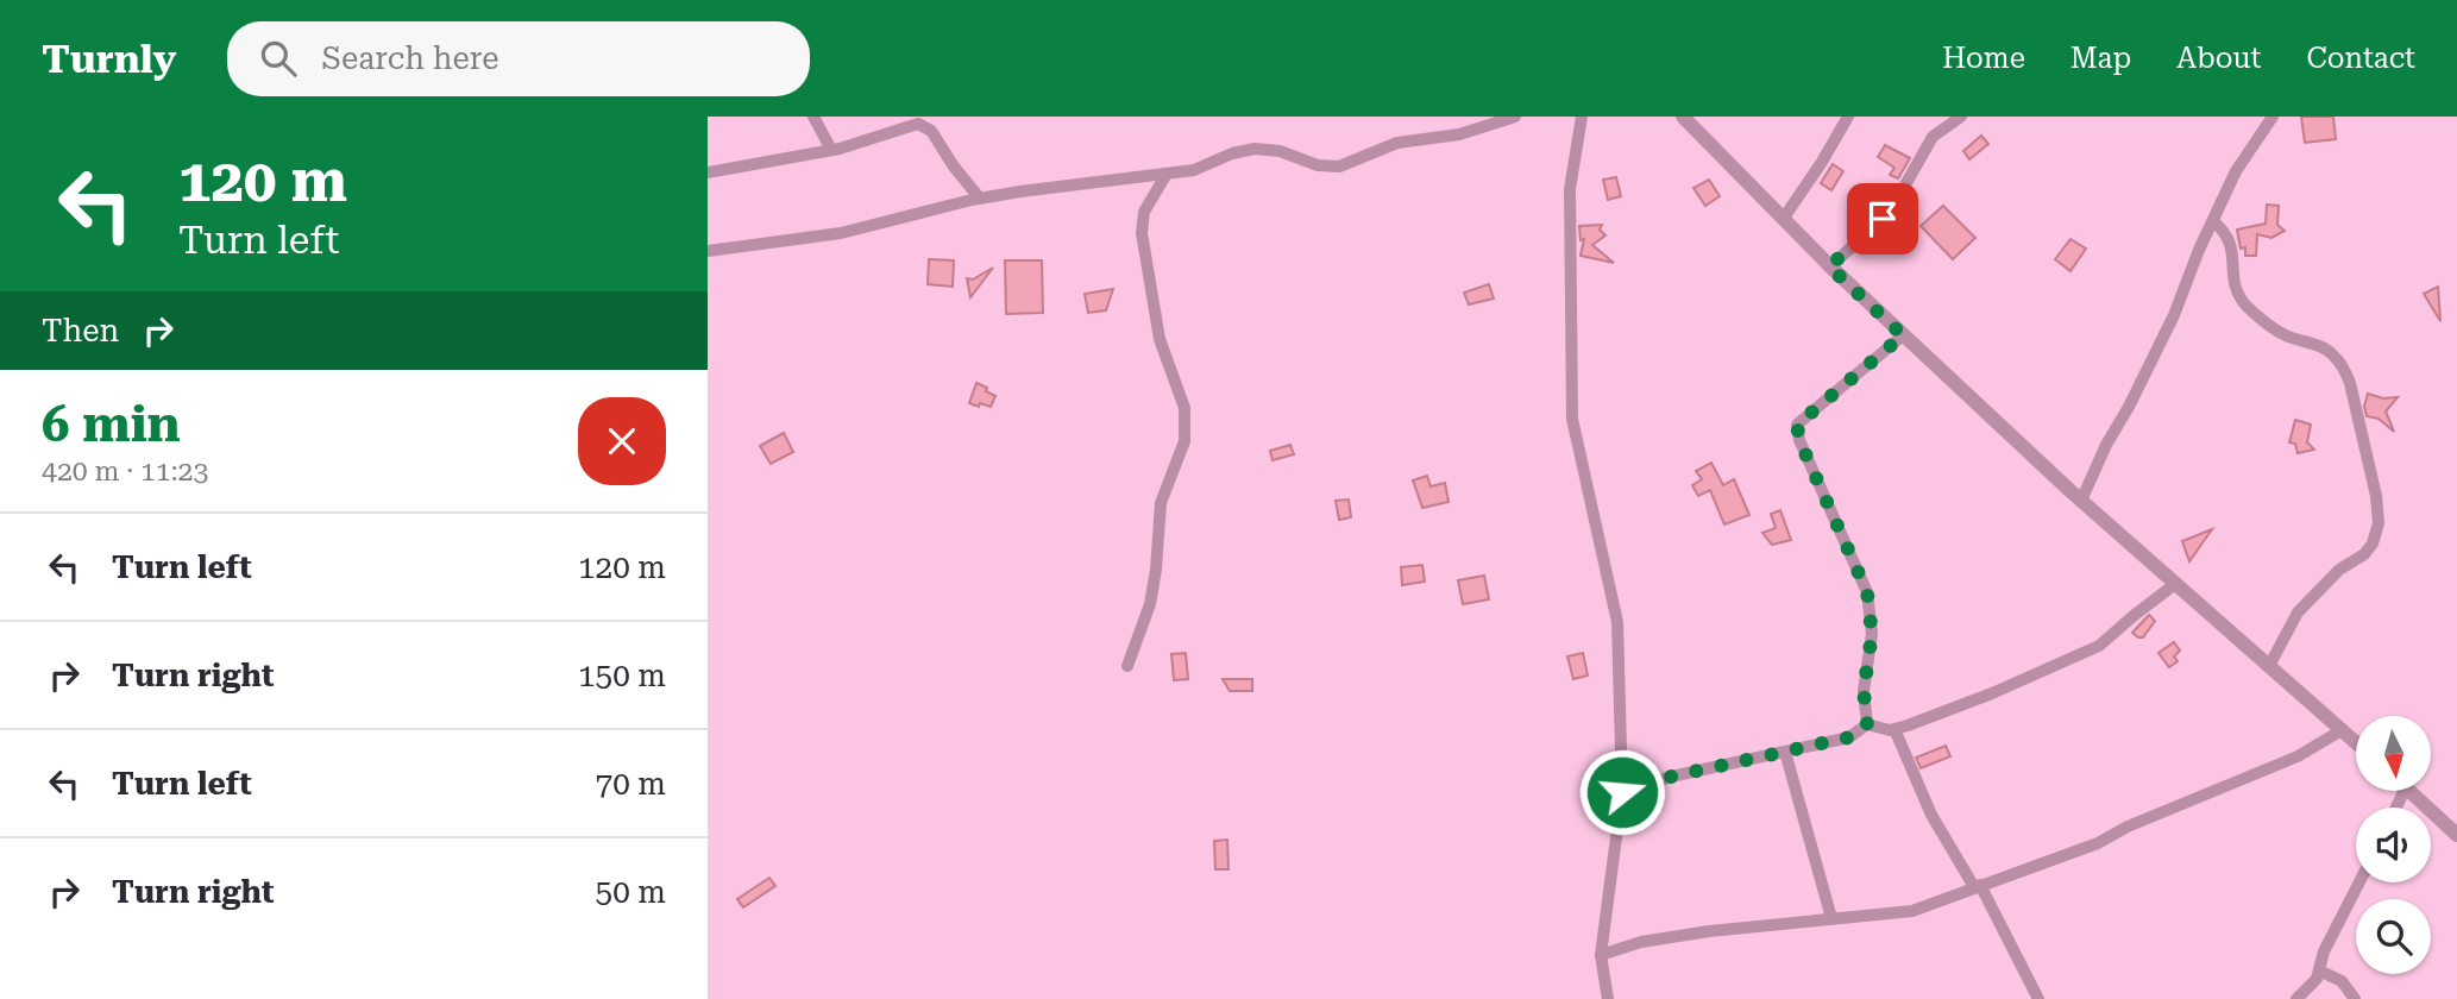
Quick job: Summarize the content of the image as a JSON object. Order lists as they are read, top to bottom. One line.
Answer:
{"north":"bottom","page":{"header":"Turnly","search":"Search here","nav":["Home","Map","About","Contact"],"turn":["120 m","Turn left"],"then":"Then","heading":["6 min","420 m · 11:23"],"list":[{"name":"Turn left","value":"120 m"},{"name":"Turn right","value":"150 m"},{"name":"Turn left","value":"70 m"},{"name":"Turn right","value":"50 m"}]}}
